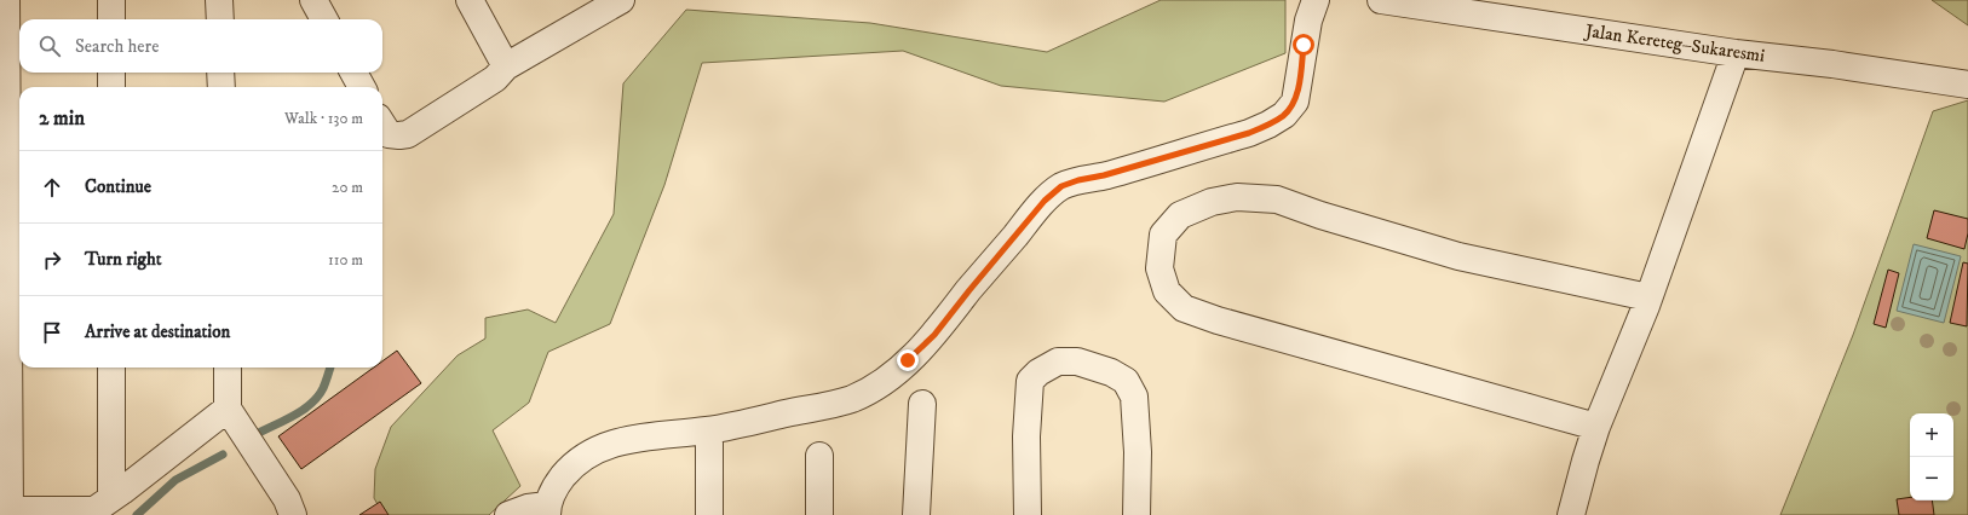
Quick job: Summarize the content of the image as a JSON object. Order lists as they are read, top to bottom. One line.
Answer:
{"streets":{"street":["Jalan Kereteg–Sukaresmi"]},"page":{"search":"Search here","heading":["2 min","Walk · 130 m"],"list":[["Continue","20 m"],["Turn right","110 m"],"Arrive at destination"],"map_buttons":["+","−"]}}
